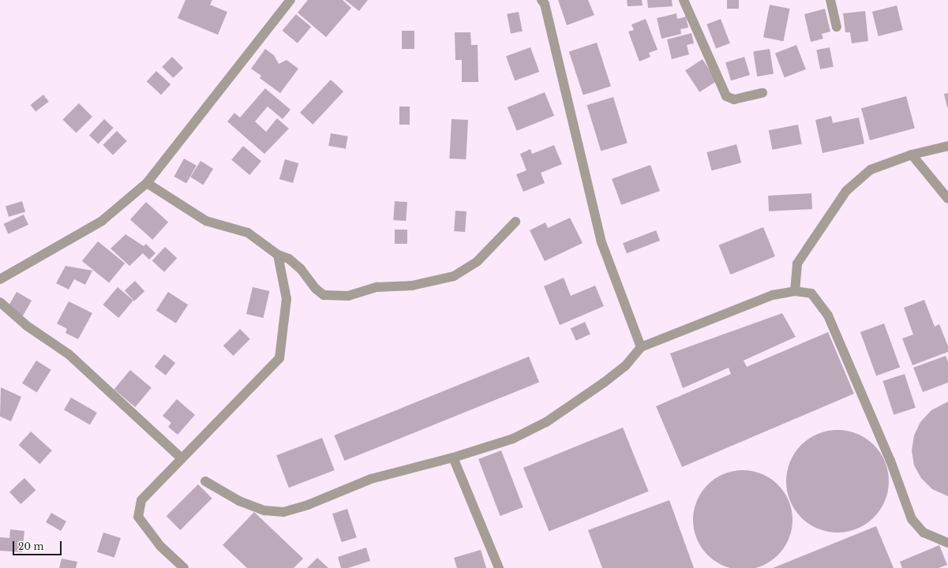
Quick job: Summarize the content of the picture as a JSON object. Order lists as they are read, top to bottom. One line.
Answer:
{"scale_bar":"20 m"}
